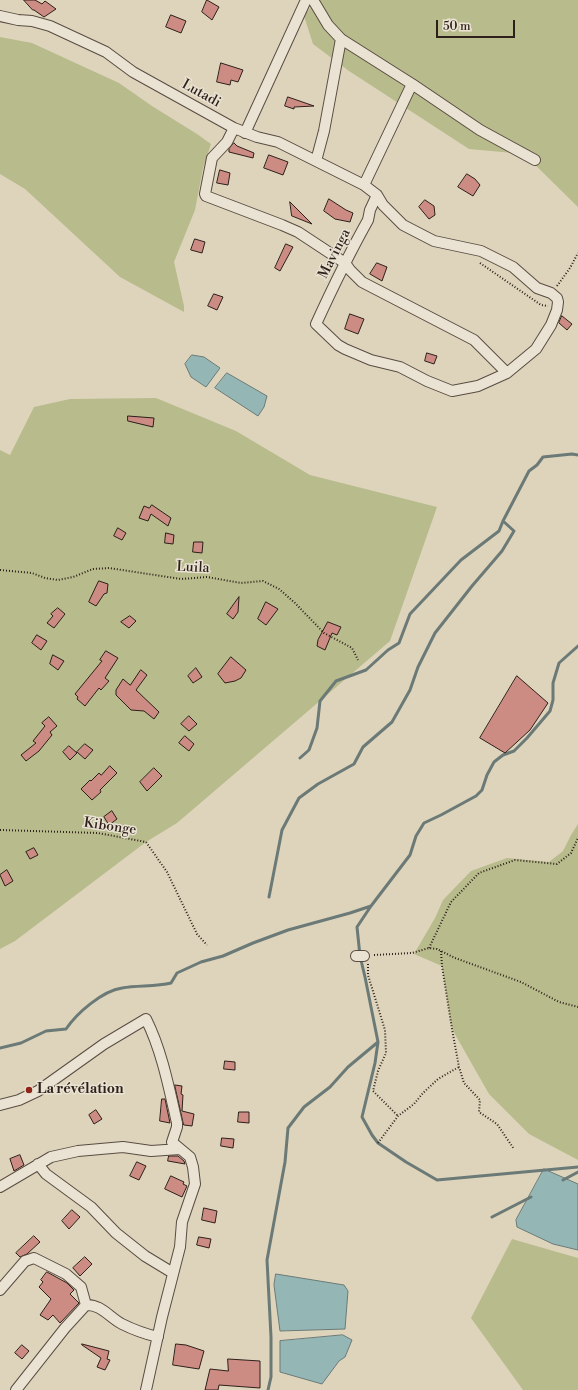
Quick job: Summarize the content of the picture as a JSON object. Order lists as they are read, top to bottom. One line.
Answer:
{"streets":{"street":["Lutadi","Mavinga"],"path":["Luila","Kibonge"]},"crossings":[["Lutadi","Mavinga"]],"places":["La révélation"],"scale_bar":"50 m"}
